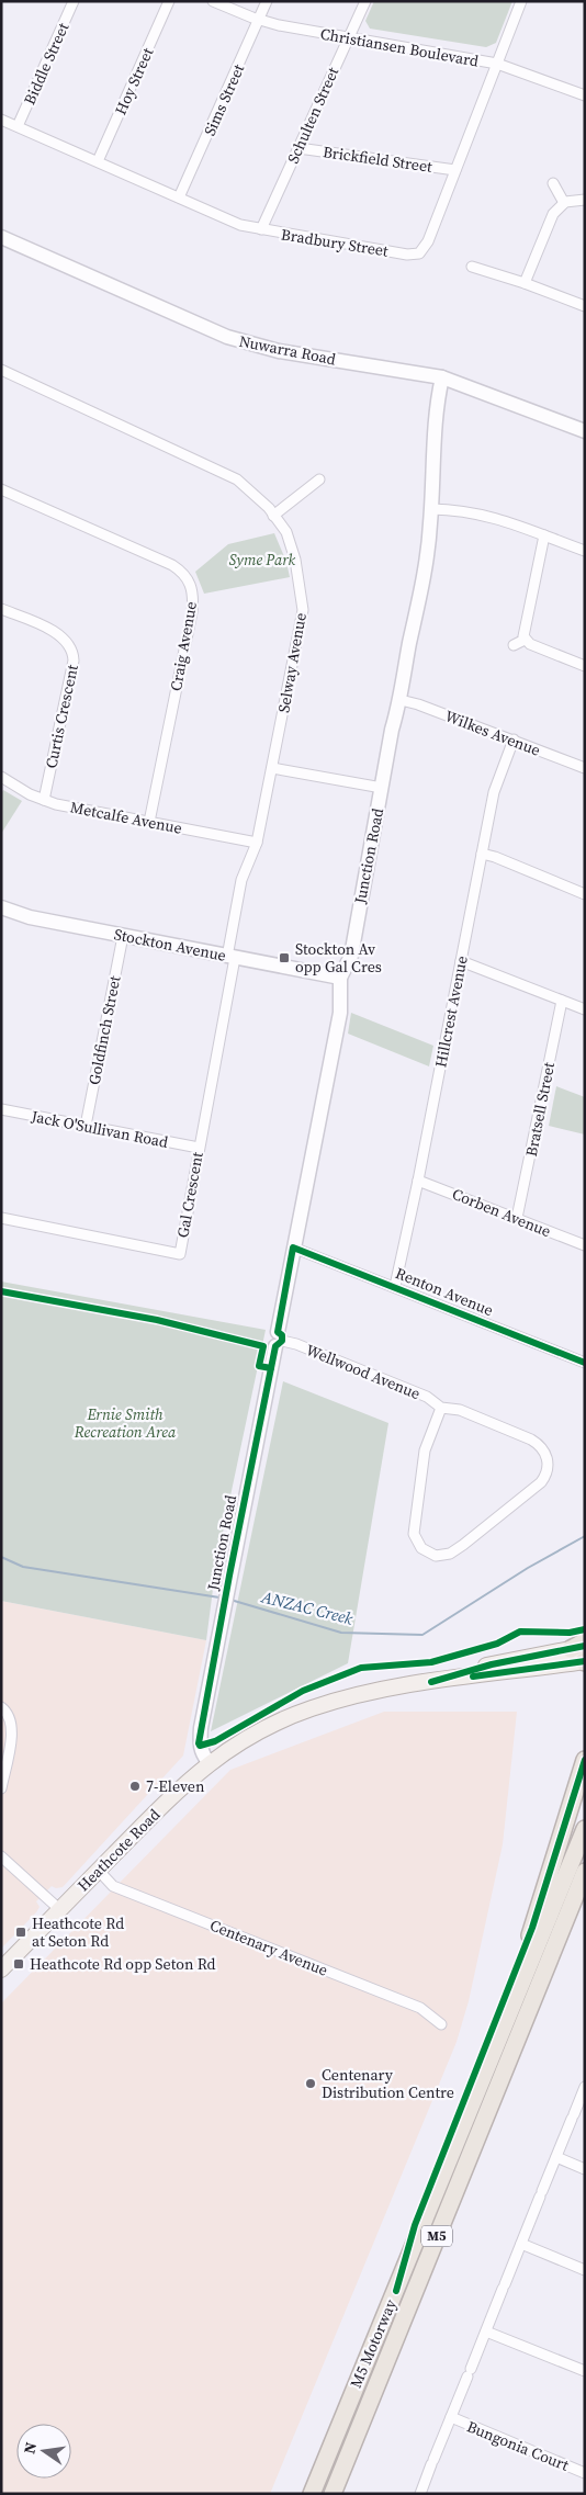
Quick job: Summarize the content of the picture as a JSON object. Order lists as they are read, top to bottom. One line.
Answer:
{"streets":{"highway":["M5","M5 Motorway"],"main road":["Heathcote Road"],"street":["Christiansen Boulevard","Biddle Street","Hoy Street","Sims Street","Schulten Street","Brickfield Street","Bradbury Street","Nuwarra Road","Craig Avenue","Selway Avenue","Curtis Crescent","Wilkes Avenue","Metcalfe Avenue","Junction Road","Stockton Avenue","Hillcrest Avenue","Goldfinch Street","Bratsell Street","Jack O'Sullivan Road","Gal Crescent","Corben Avenue","Renton Avenue","Wellwood Avenue","Centenary Avenue","Bungonia Court"]},"crossings":[["Christiansen Boulevard","Sims Street"],["Christiansen Boulevard","Schulten Street"],["Christiansen Boulevard","Bradbury Street"],["Biddle Street","Bradbury Street"],["Hoy Street","Bradbury Street"],["Sims Street","Bradbury Street"],["Schulten Street","Brickfield Street"],["Schulten Street","Bradbury Street"],["Brickfield Street","Bradbury Street"],["Nuwarra Road","Junction Road"],["Craig Avenue","Metcalfe Avenue"],["Selway Avenue","Metcalfe Avenue"],["Selway Avenue","Stockton Avenue"],["Selway Avenue","Gal Crescent"],["Curtis Crescent","Metcalfe Avenue"],["Wilkes Avenue","Junction Road"],["Wilkes Avenue","Hillcrest Avenue"],["Junction Road","Stockton Avenue"],["Junction Road","Renton Avenue"],["Junction Road","Wellwood Avenue"],["Junction Road","Heathcote Road"],["Stockton Avenue","Goldfinch Street"],["Stockton Avenue","Gal Crescent"],["Hillcrest Avenue","Corben Avenue"],["Hillcrest Avenue","Renton Avenue"],["Goldfinch Street","Jack O'Sullivan Road"],["Bratsell Street","Corben Avenue"],["Jack O'Sullivan Road","Gal Crescent"],["Heathcote Road","Centenary Avenue"]],"water":["ANZAC Creek"],"parks":["Syme Park","Ernie Smith Recreation Area"],"places":{"transit":["Stockton Av opp Gal Cres","Heathcote Rd at Seton Rd","Heathcote Rd opp Seton Rd"],"other":["7-Eleven","Centenary Distribution Centre"]},"north":"left"}
